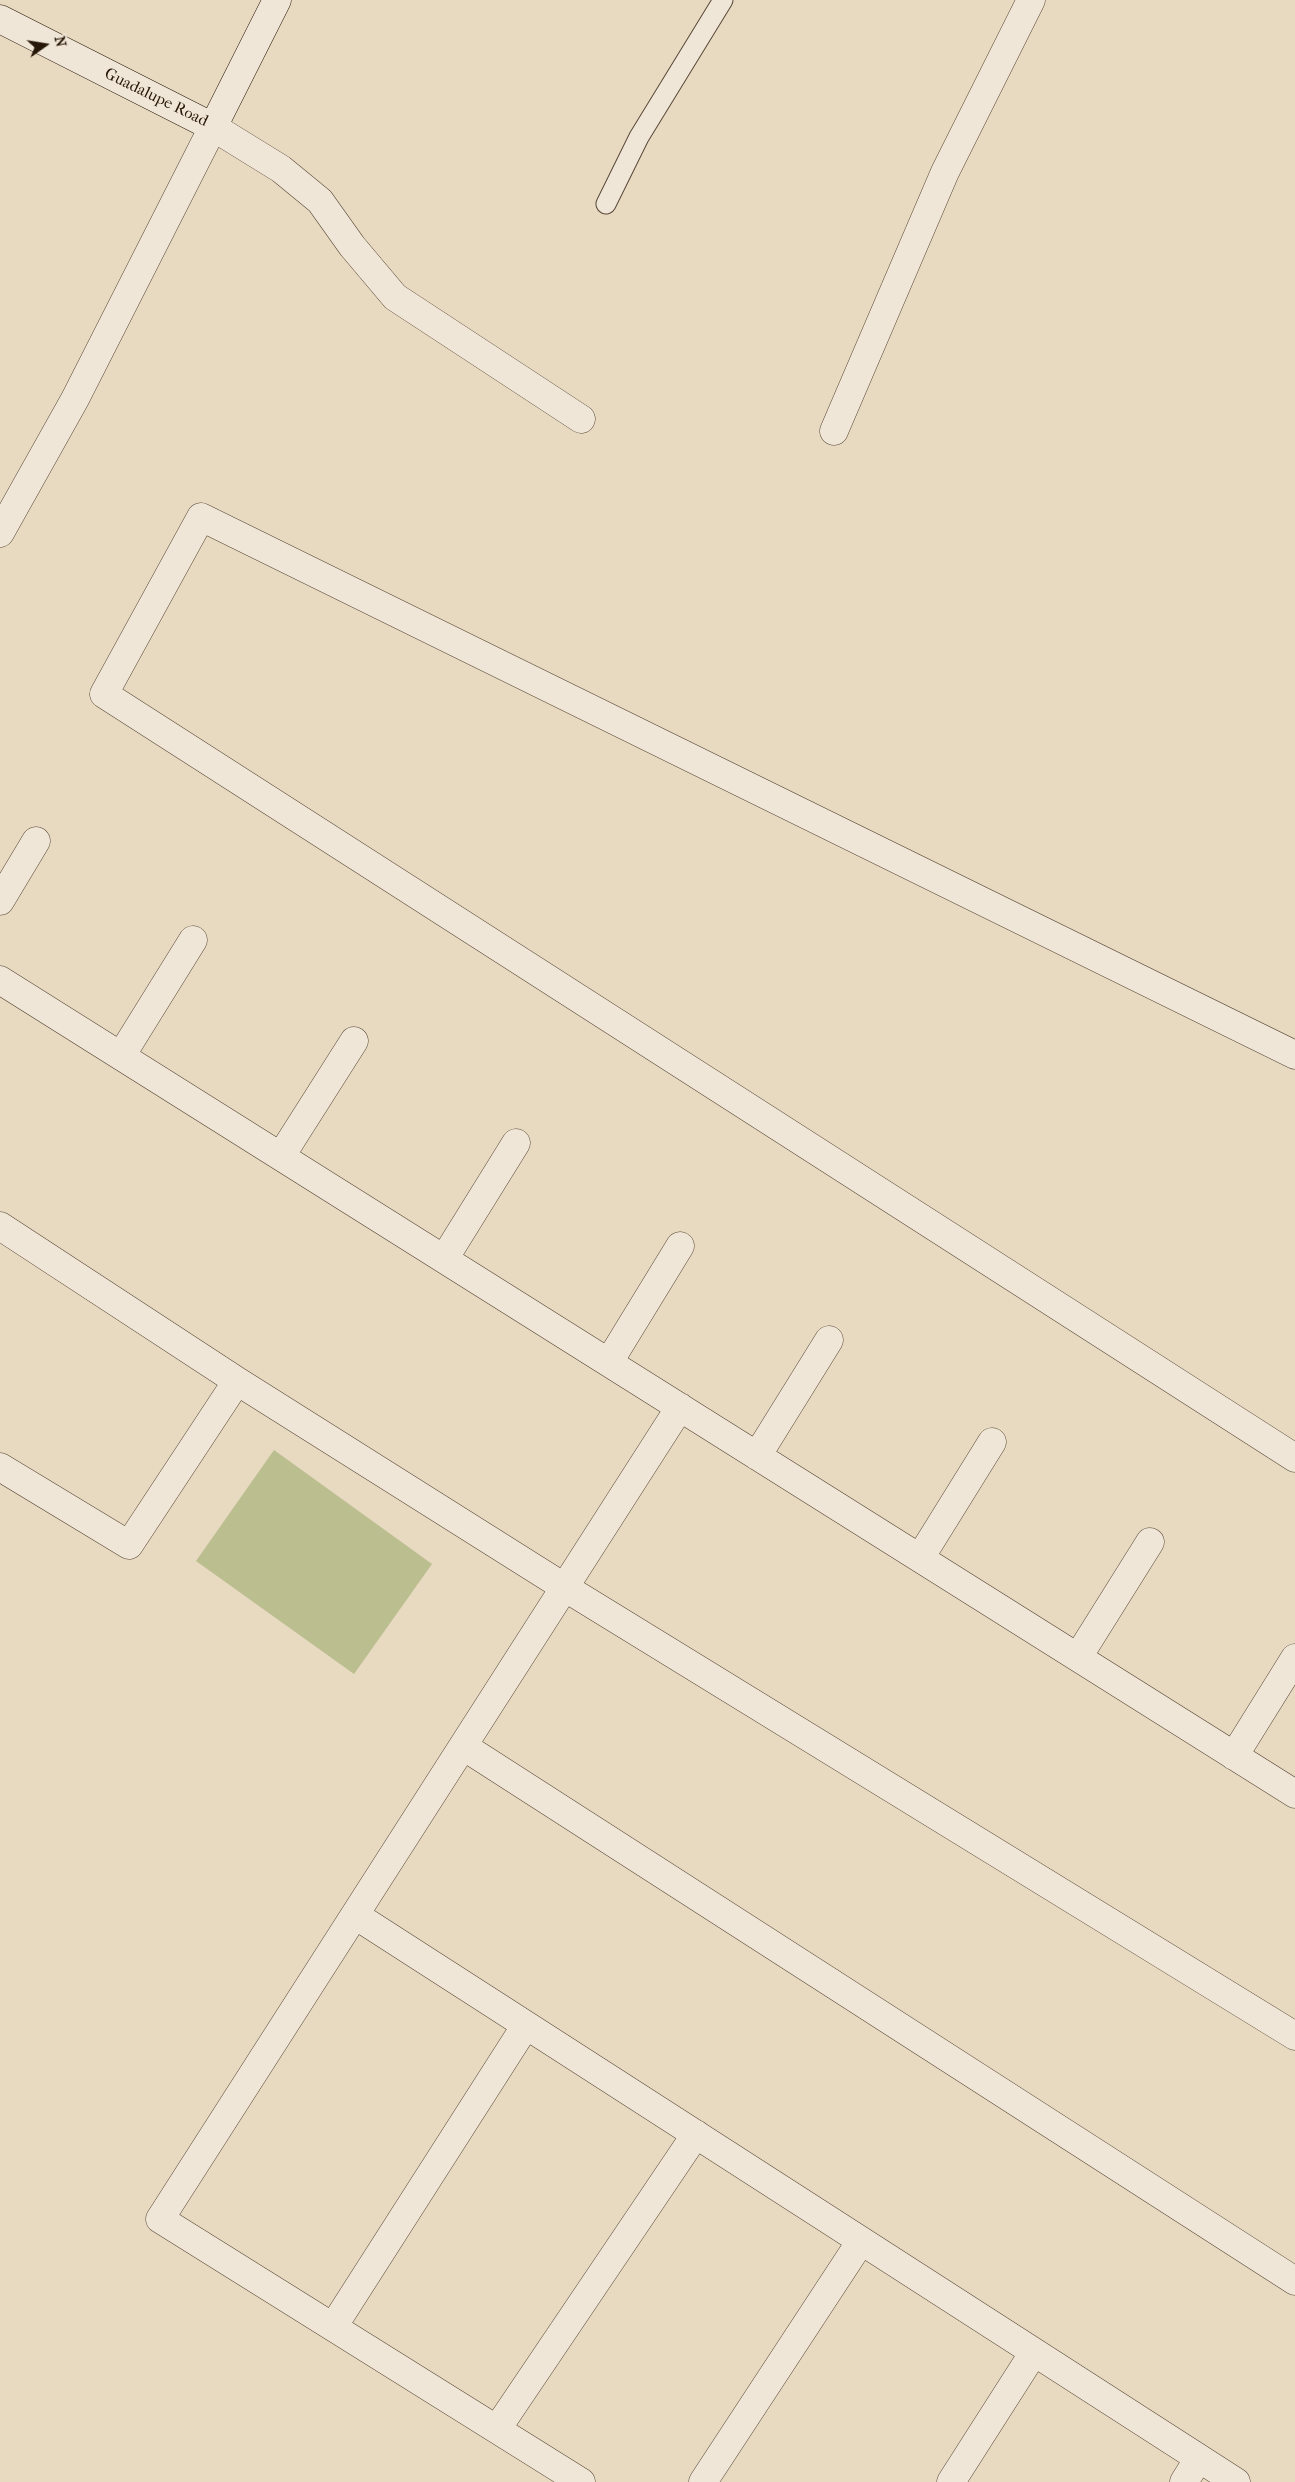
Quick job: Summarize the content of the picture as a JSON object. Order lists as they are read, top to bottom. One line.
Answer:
{"streets":{"street":["Guadalupe Road"]},"north":"right"}
